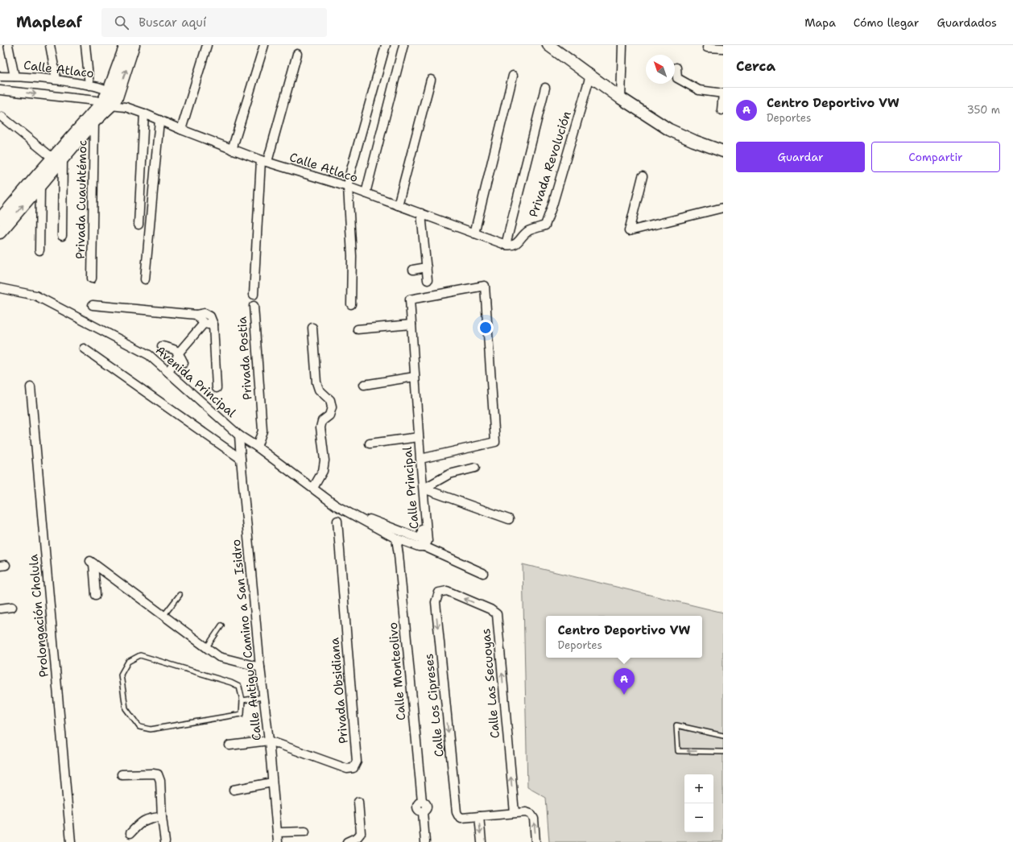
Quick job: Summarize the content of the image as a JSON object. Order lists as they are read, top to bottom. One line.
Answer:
{"streets":{"street":["Calle Atlaco","Privada Revolución","Privada Cuauhtémoc","Privada Postia","Avenida Principal","Calle Principal","Prolongación Cholula","Calle Antiguo Camino a San Isidro","Calle Monteolivo","Calle Las Secuoyas","Privada Obsidiana","Calle Los Cipreses"]},"crossings":[["Calle Atlaco","Privada Revolución"],["Privada Postia","Avenida Principal"],["Avenida Principal","Calle Principal"],["Avenida Principal","Calle Antiguo Camino a San Isidro"],["Calle Principal","Calle Monteolivo"],["Calle Antiguo Camino a San Isidro","Privada Obsidiana"],["Calle Las Secuoyas","Calle Los Cipreses"]],"one_way":["Calle Las Secuoyas","Calle Los Cipreses"],"north":"top left","page":{"header":"Mapleaf","search":"Buscar aquí","nav":["Mapa","Cómo llegar","Guardados"],"heading":"Cerca","list":[{"mark":"A","name":"Centro Deportivo VW","note":"Deportes","value":"350 m"}],"buttons":["Guardar","Compartir"],"popup":["Centro Deportivo VW","Deportes"],"pins":"A","map_buttons":["+","−"]}}
